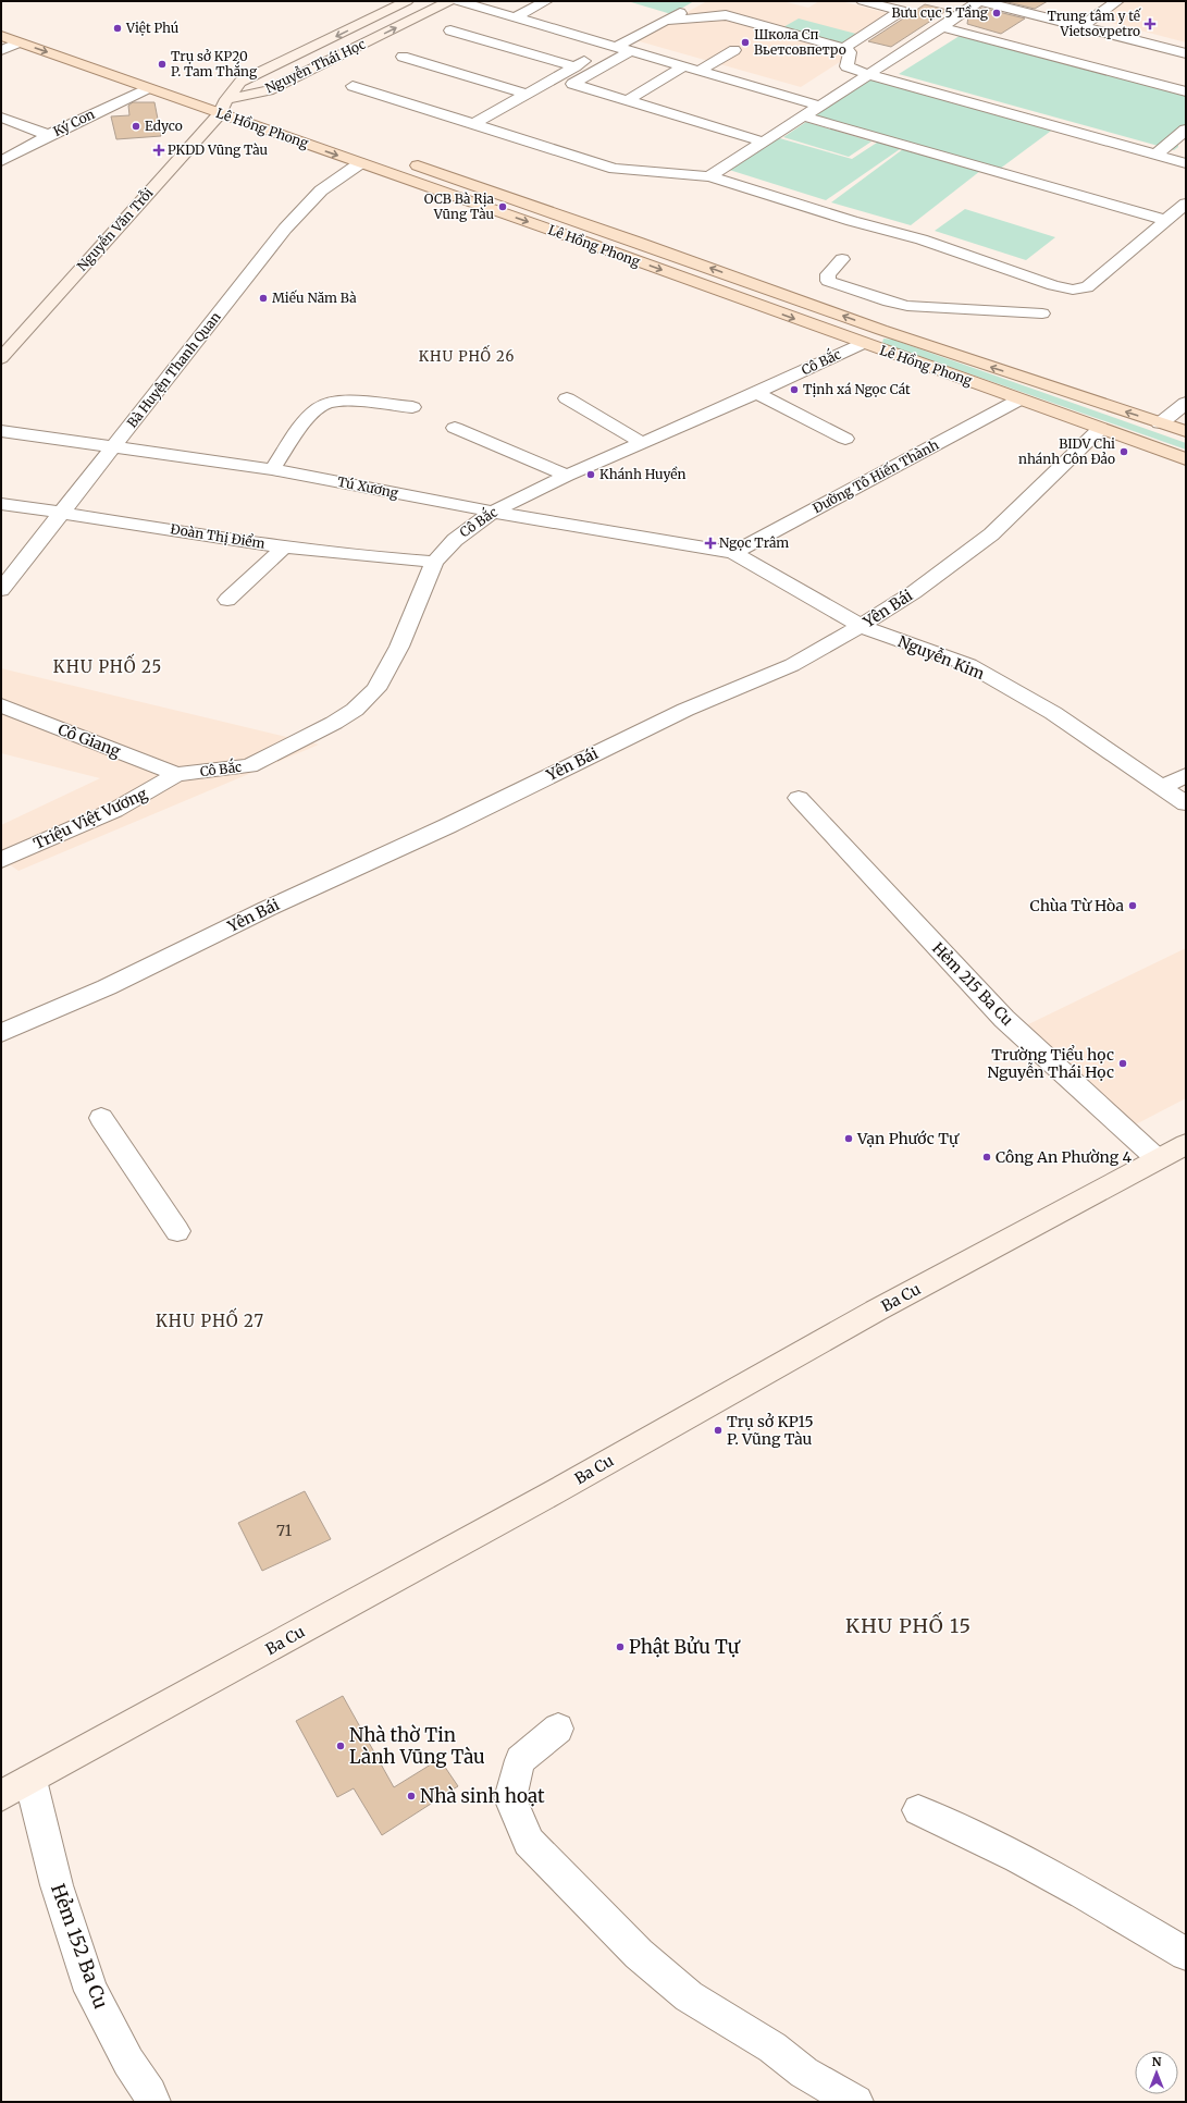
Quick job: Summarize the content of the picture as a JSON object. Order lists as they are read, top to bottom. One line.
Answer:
{"streets":{"main road":["Nguyễn Thái Học","Lê Hồng Phong","Nguyễn Văn Trỗi","Ba Cu"],"street":["Ký Con","Cô Bắc","Bà Huyện Thanh Quan","Đường Tô Hiến Thành","Tú Xương","Đoàn Thị Điểm","Yên Bái","Nguyễn Kim","Cô Giang","Triệu Việt Vương","Hẻm 215 Ba Cu","Hẻm 152 Ba Cu"]},"crossings":[["Nguyễn Thái Học","Lê Hồng Phong"],["Nguyễn Thái Học","Nguyễn Văn Trỗi"],["Ký Con","Lê Hồng Phong"],["Lê Hồng Phong","Nguyễn Văn Trỗi"],["Lê Hồng Phong","Cô Bắc"],["Lê Hồng Phong","Bà Huyện Thanh Quan"],["Lê Hồng Phong","Đường Tô Hiến Thành"],["Lê Hồng Phong","Yên Bái"],["Cô Bắc","Tú Xương"],["Cô Bắc","Đoàn Thị Điểm"],["Cô Bắc","Cô Giang"],["Cô Bắc","Triệu Việt Vương"],["Bà Huyện Thanh Quan","Tú Xương"],["Bà Huyện Thanh Quan","Đoàn Thị Điểm"],["Đường Tô Hiến Thành","Tú Xương"],["Đường Tô Hiến Thành","Nguyễn Kim"],["Tú Xương","Nguyễn Kim"],["Yên Bái","Nguyễn Kim"],["Cô Giang","Triệu Việt Vương"],["Hẻm 215 Ba Cu","Ba Cu"],["Ba Cu","Hẻm 152 Ba Cu"]],"districts":["KHU PHỐ 26","KHU PHỐ 25","KHU PHỐ 27","KHU PHỐ 15"],"places":{"other":["Bưu cục 5 Tầng","Việt Phú","Школа Сп Вьетсовпетро","Trụ sở KP20 P. Tam Thắng","Edyco","OCB Bà Rịa Vũng Tàu","Miếu Năm Bà","Tịnh xá Ngọc Cát","BIDV Chi nhánh Côn Đảo","Khánh Huyền","Chùa Từ Hòa","Trường Tiểu học Nguyễn Thái Học","Vạn Phước Tự","Công An Phường 4","Trụ sở KP15 P. Vũng Tàu","Phật Bửu Tự","Nhà thờ Tin Lành Vũng Tàu","Nhà sinh hoạt"],"health":["Trung tâm y tế Vietsovpetro","PKDD Vũng Tàu","Ngọc Trâm"]},"house_numbers":["71"],"north":"top"}
